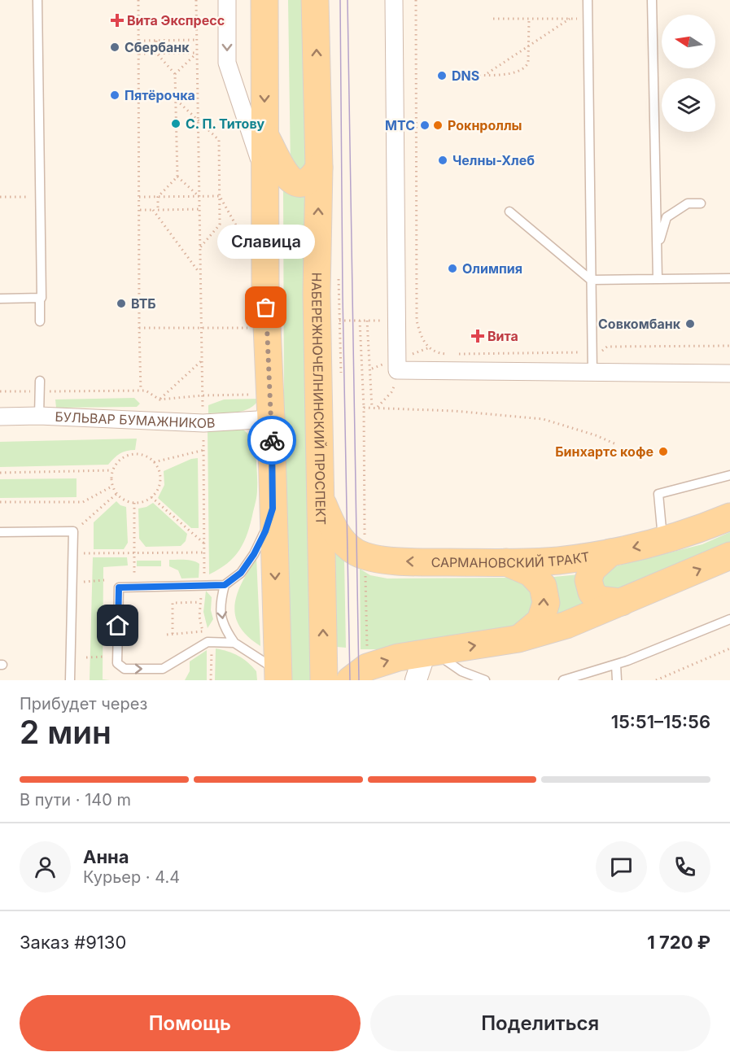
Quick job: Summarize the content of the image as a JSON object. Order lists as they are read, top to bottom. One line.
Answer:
{"streets":{"main road":["НАБЕРЕЖНОЧЕЛНИНСКИЙ ПРОСПЕКТ","САРМАНОВСКИЙ ТРАКТ"],"street":["БУЛЬВАР БУМАЖНИКОВ"]},"crossings":[["НАБЕРЕЖНОЧЕЛНИНСКИЙ ПРОСПЕКТ","САРМАНОВСКИЙ ТРАКТ"]],"one_way":["САРМАНОВСКИЙ ТРАКТ"],"places":{"health":["Вита Экспресс","Вита"],"other":["Сбербанк","DNS","Пятёрочка","С. П. Титову","МТС","Рокнроллы","Челны-Хлеб","Олимпия","ВТБ","Славица","Совкомбанк","Бинхартс кофе"]},"north":"left","page":{"bubble":"Славица","heading":["2 мин","Прибудет через","15:51–15:56"],"panel":["Анна","Курьер · 4.4","Заказ #9130","1 720 ₽"],"bar":"В пути · 140 m","buttons":["Помощь","Поделиться"]}}
